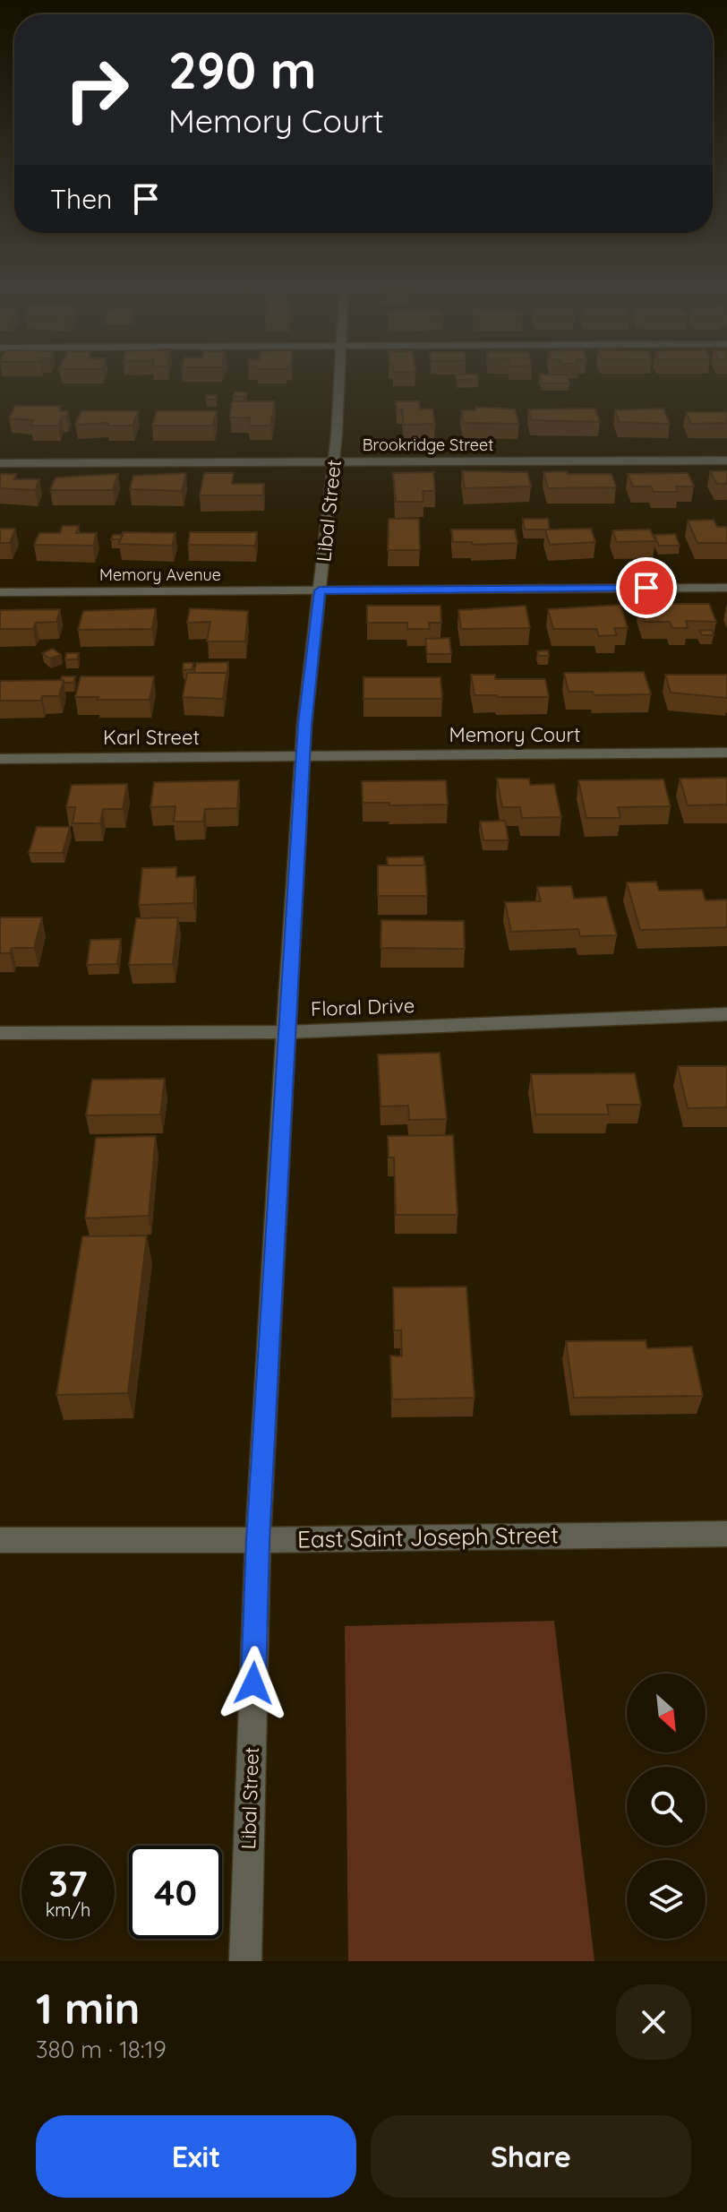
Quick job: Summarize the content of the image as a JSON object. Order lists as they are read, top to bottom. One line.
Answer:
{"streets":{"street":["Brookridge Street","Libal Street","Memory Avenue","Memory Court","Karl Street","Floral Drive","East Saint Joseph Street"]},"crossings":[["Brookridge Street","Libal Street"],["Libal Street","Memory Avenue"],["Libal Street","Memory Court"],["Libal Street","Karl Street"],["Libal Street","Floral Drive"],["Libal Street","East Saint Joseph Street"],["Memory Court","Karl Street"]],"north":"bottom right","page":{"turn":["290 m","Memory Court"],"then":"Then","speed":"37 km/h","limit":"40","heading":["1 min","380 m · 18:19"],"buttons":["Exit","Share"]}}
